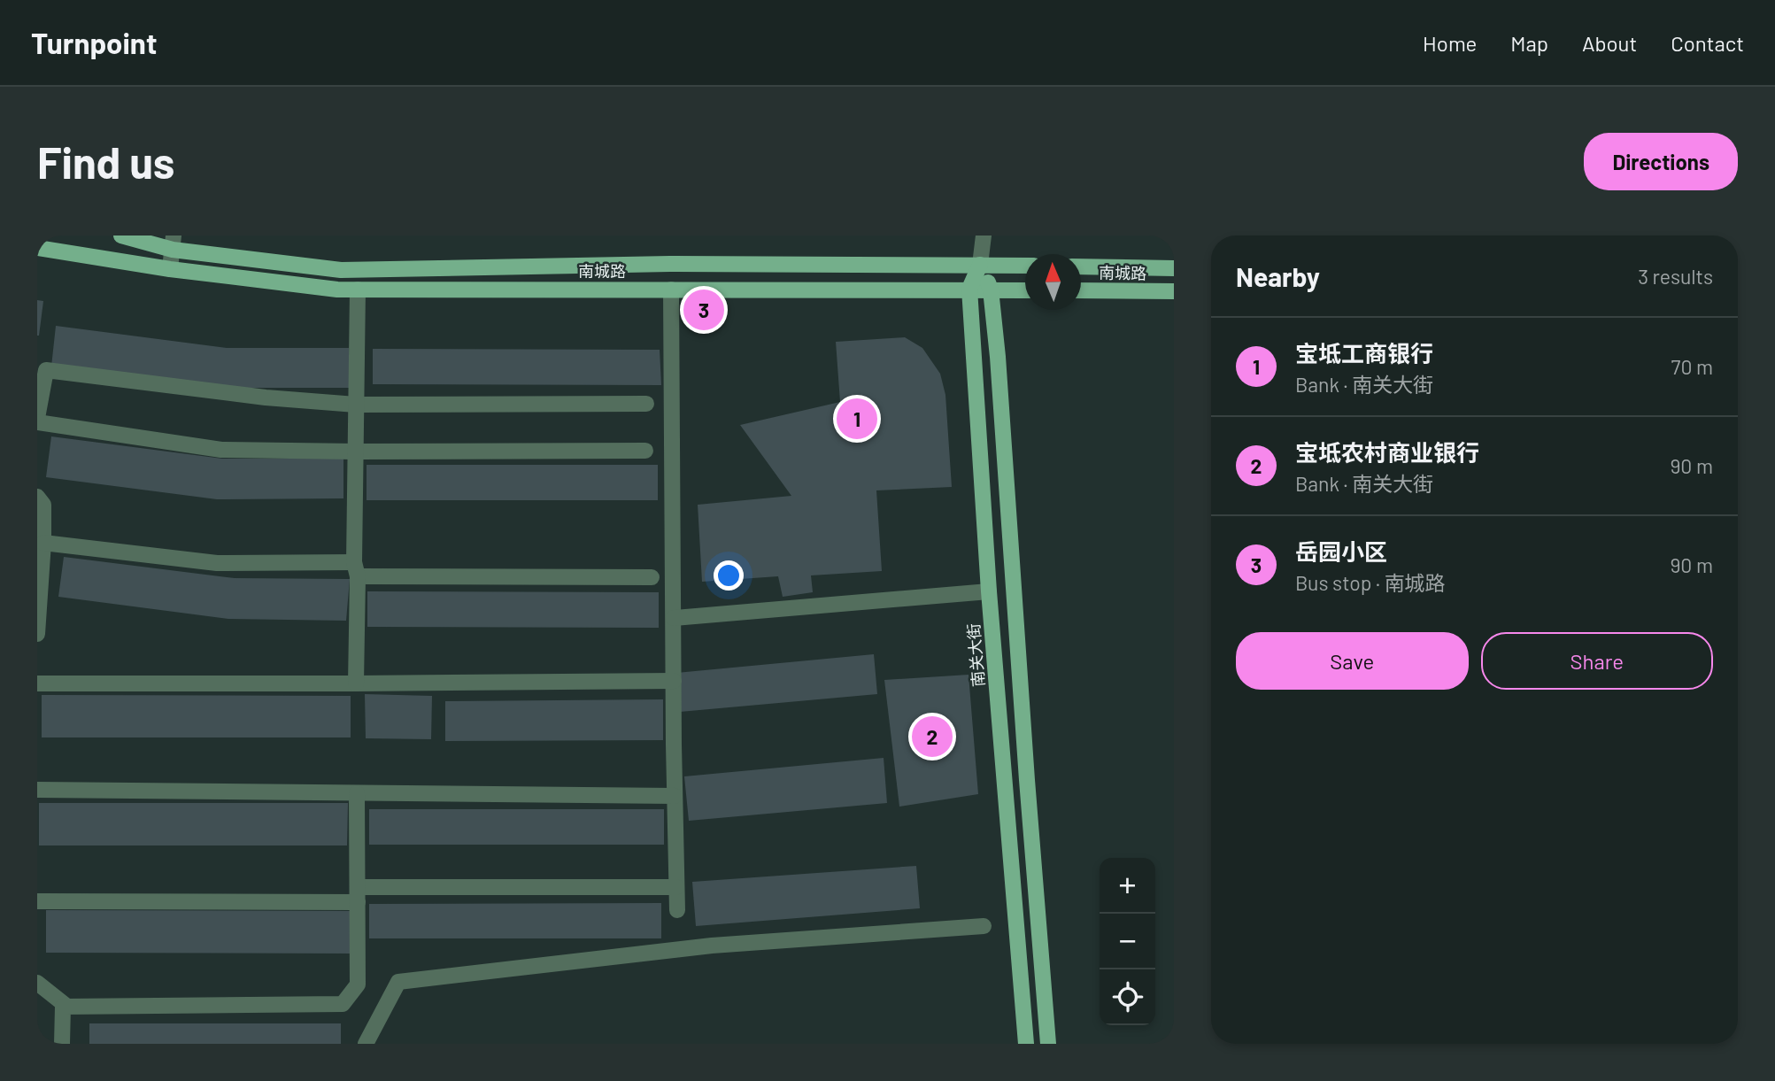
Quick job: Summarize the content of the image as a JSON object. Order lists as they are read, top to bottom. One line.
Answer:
{"streets":{"main road":["南城路","南关大街"]},"crossings":[["南城路","南关大街"]],"north":"top","page":{"header":"Turnpoint","nav":["Home","Map","About","Contact"],"buttons":["Directions",["Save","Share"]],"title":"Find us","heading":["Nearby","3 results"],"pins":["3","1","2"],"list":[{"mark":"1","name":"宝坻工商银行","note":"Bank · 南关大街","value":"70 m"},{"mark":"2","name":"宝坻农村商业银行","note":"Bank · 南关大街","value":"90 m"},{"mark":"3","name":"岳园小区","note":"Bus stop · 南城路","value":"90 m"}],"map_buttons":["+","−"]}}
